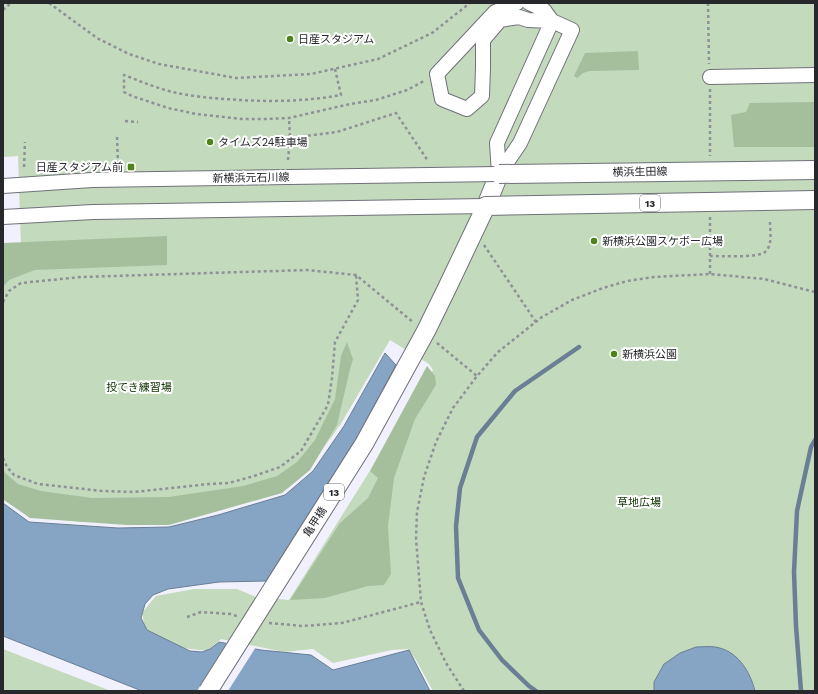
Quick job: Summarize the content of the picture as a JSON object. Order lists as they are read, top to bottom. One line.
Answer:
{"streets":{"main road":["横浜生田線","13","亀甲橋"],"street":["新横浜元石川線"]},"crossings":[["横浜生田線","新横浜元石川線"],["横浜生田線","13"],["新横浜元石川線","13"],["13","亀甲橋"]],"parks":["投てき練習場","草地広場"],"places":{"other":["日産スタジアム","タイムズ24駐車場","新横浜公園スケボー広場","新横浜公園"],"transit":["日産スタジアム前"]}}
